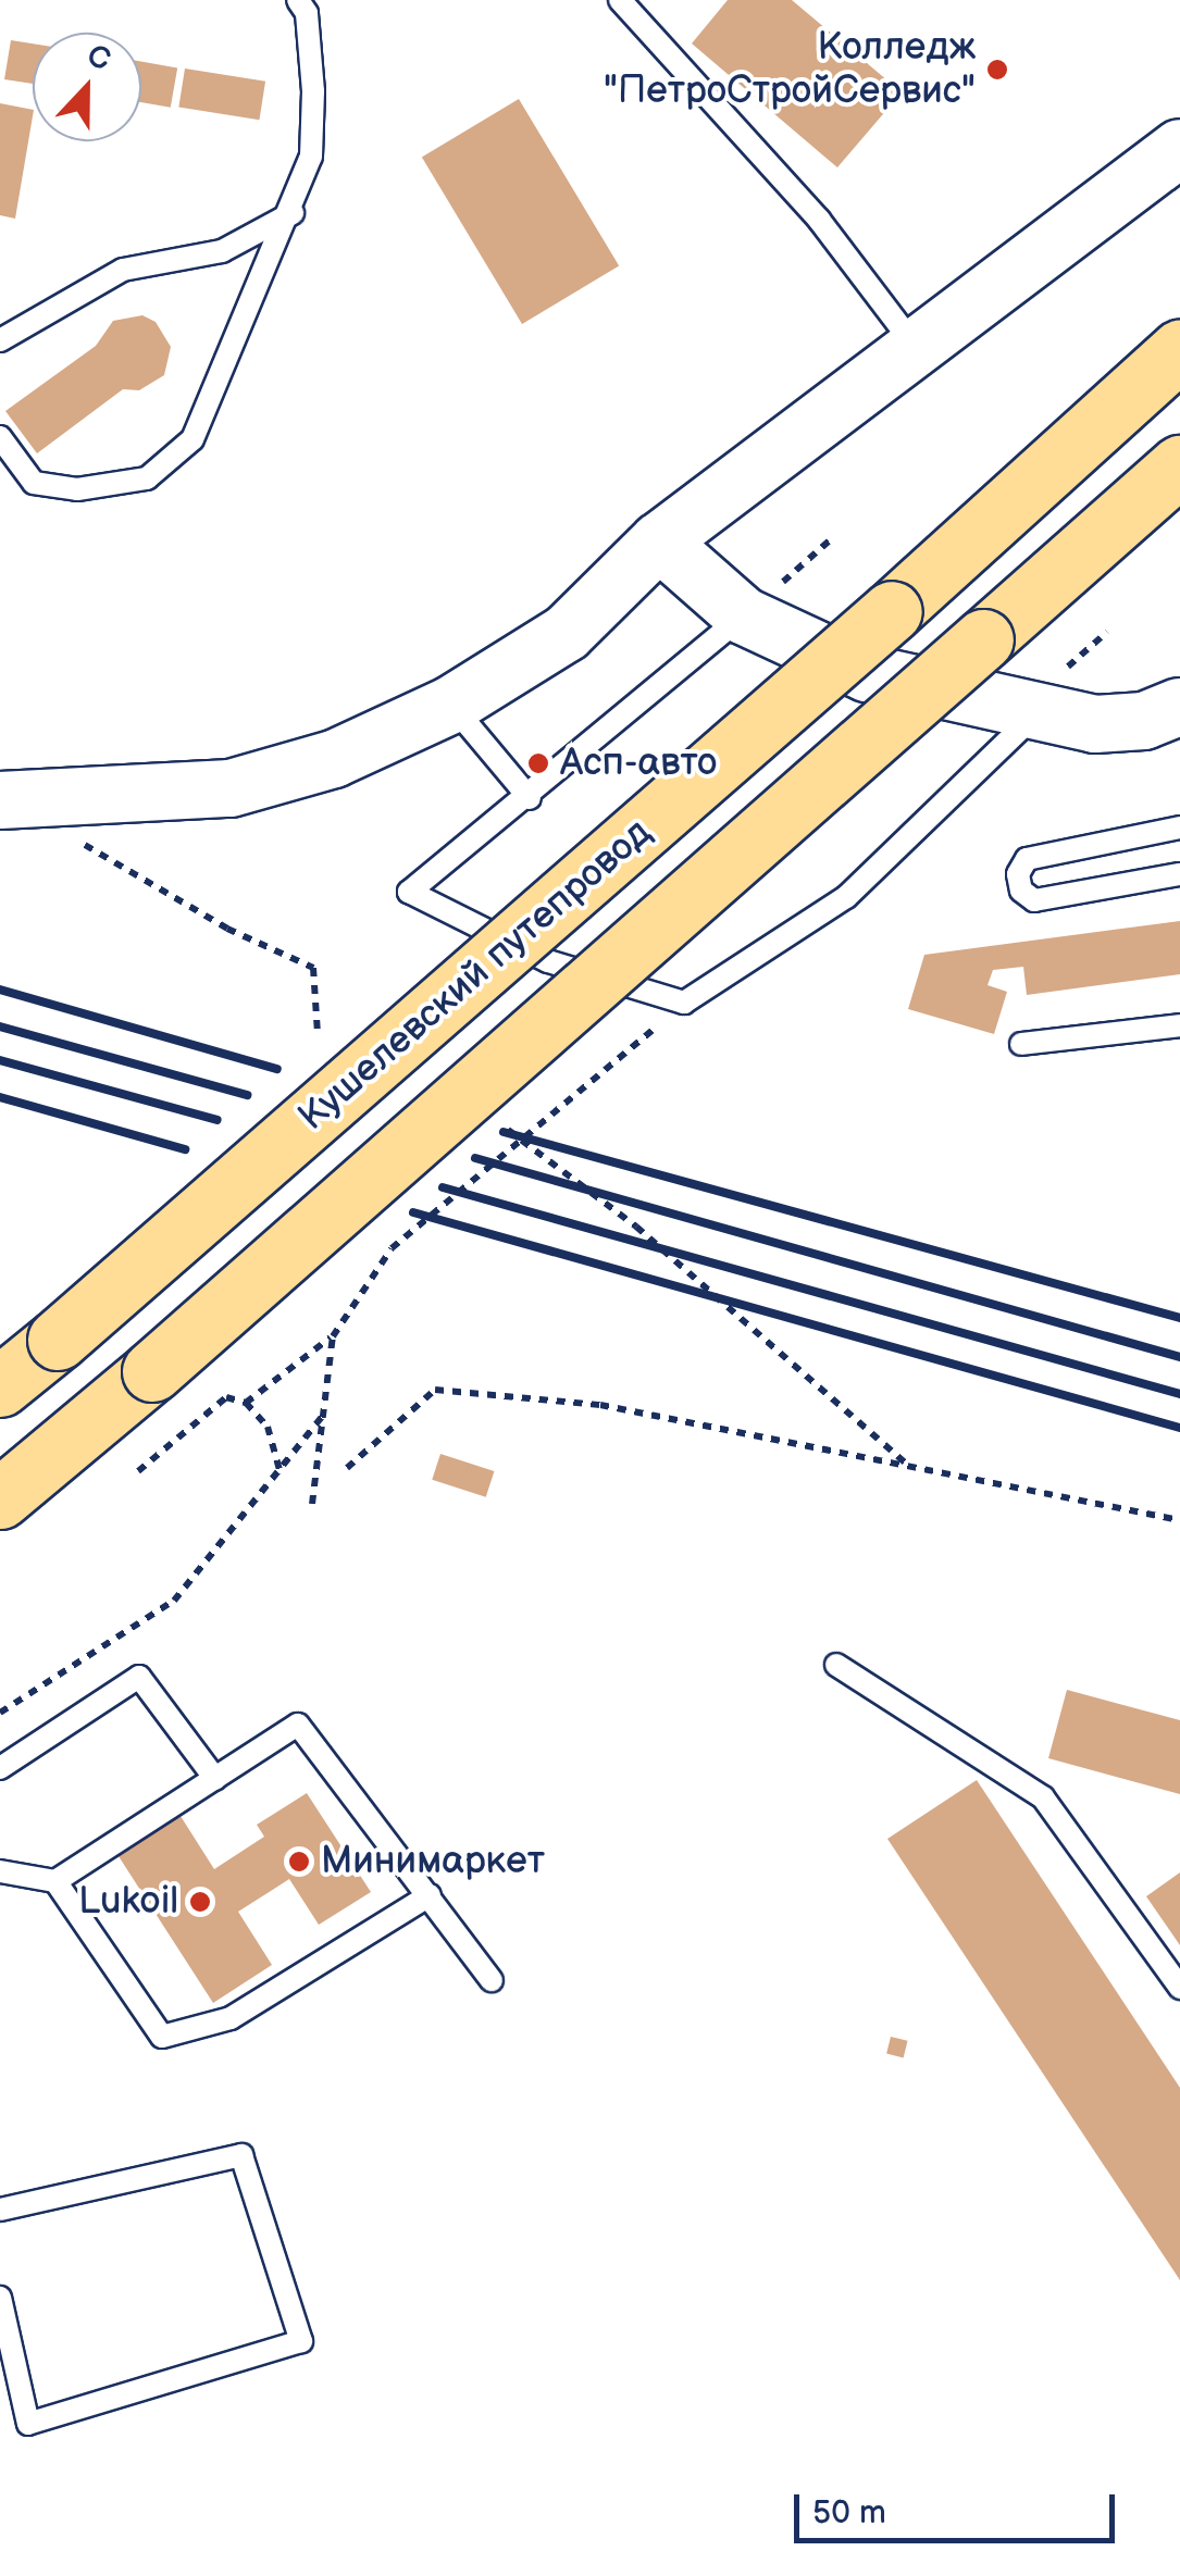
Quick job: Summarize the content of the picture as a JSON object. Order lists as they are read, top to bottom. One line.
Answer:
{"streets":{"main road":["Кушелевский путепровод"]},"places":["Колледж \"ПетроСтройСервис\"","Асп-авто","Минимаркет","Lukoil"],"scale_bar":"50 m","north":"top"}
